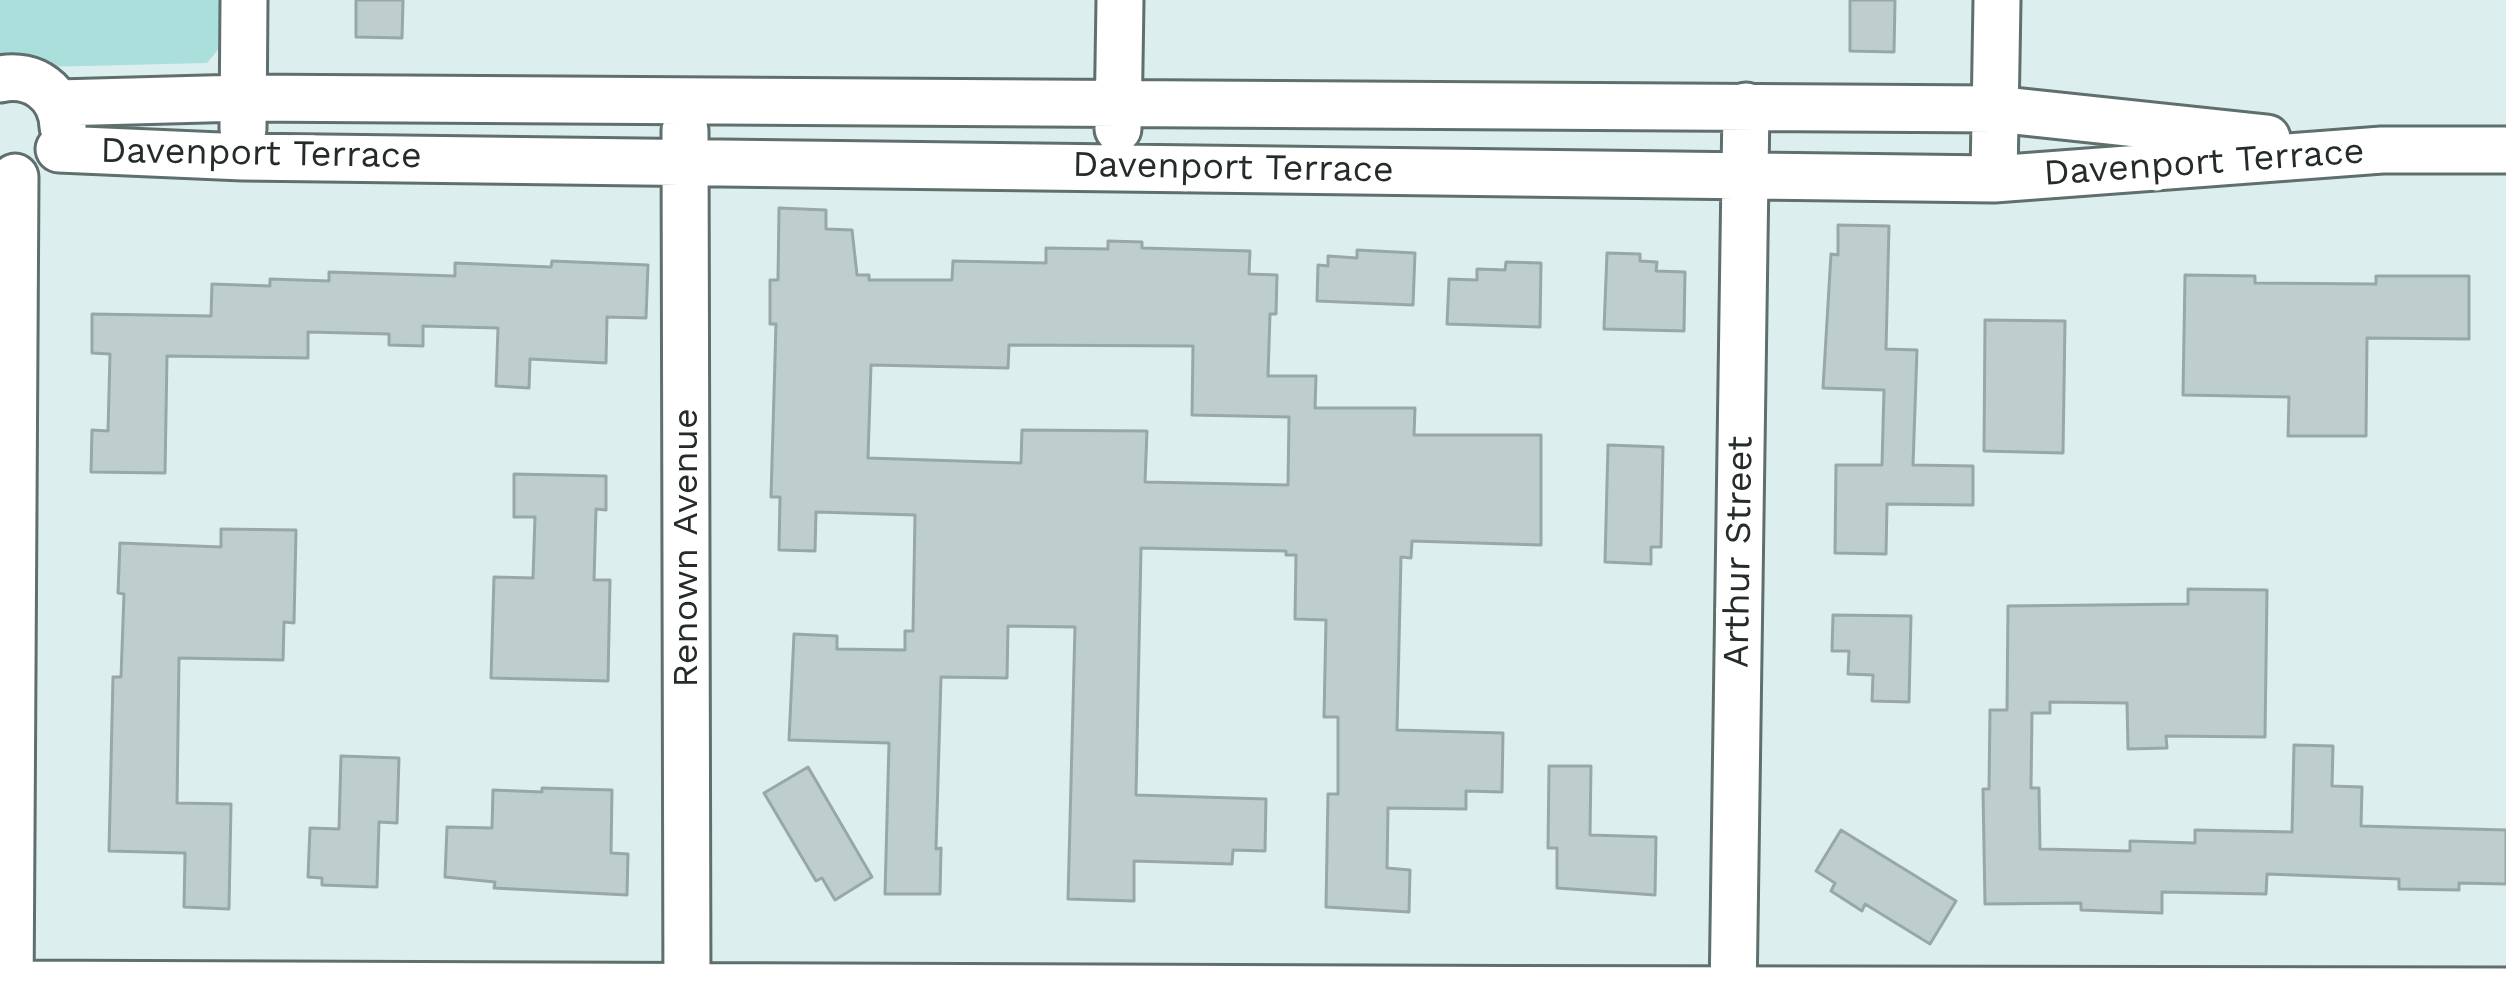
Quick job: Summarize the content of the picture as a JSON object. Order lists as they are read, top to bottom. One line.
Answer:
{"streets":{"street":["Davenport Terrace","Renown Avenue","Arthur Street"]},"crossings":[["Davenport Terrace","Renown Avenue"],["Davenport Terrace","Arthur Street"]]}
